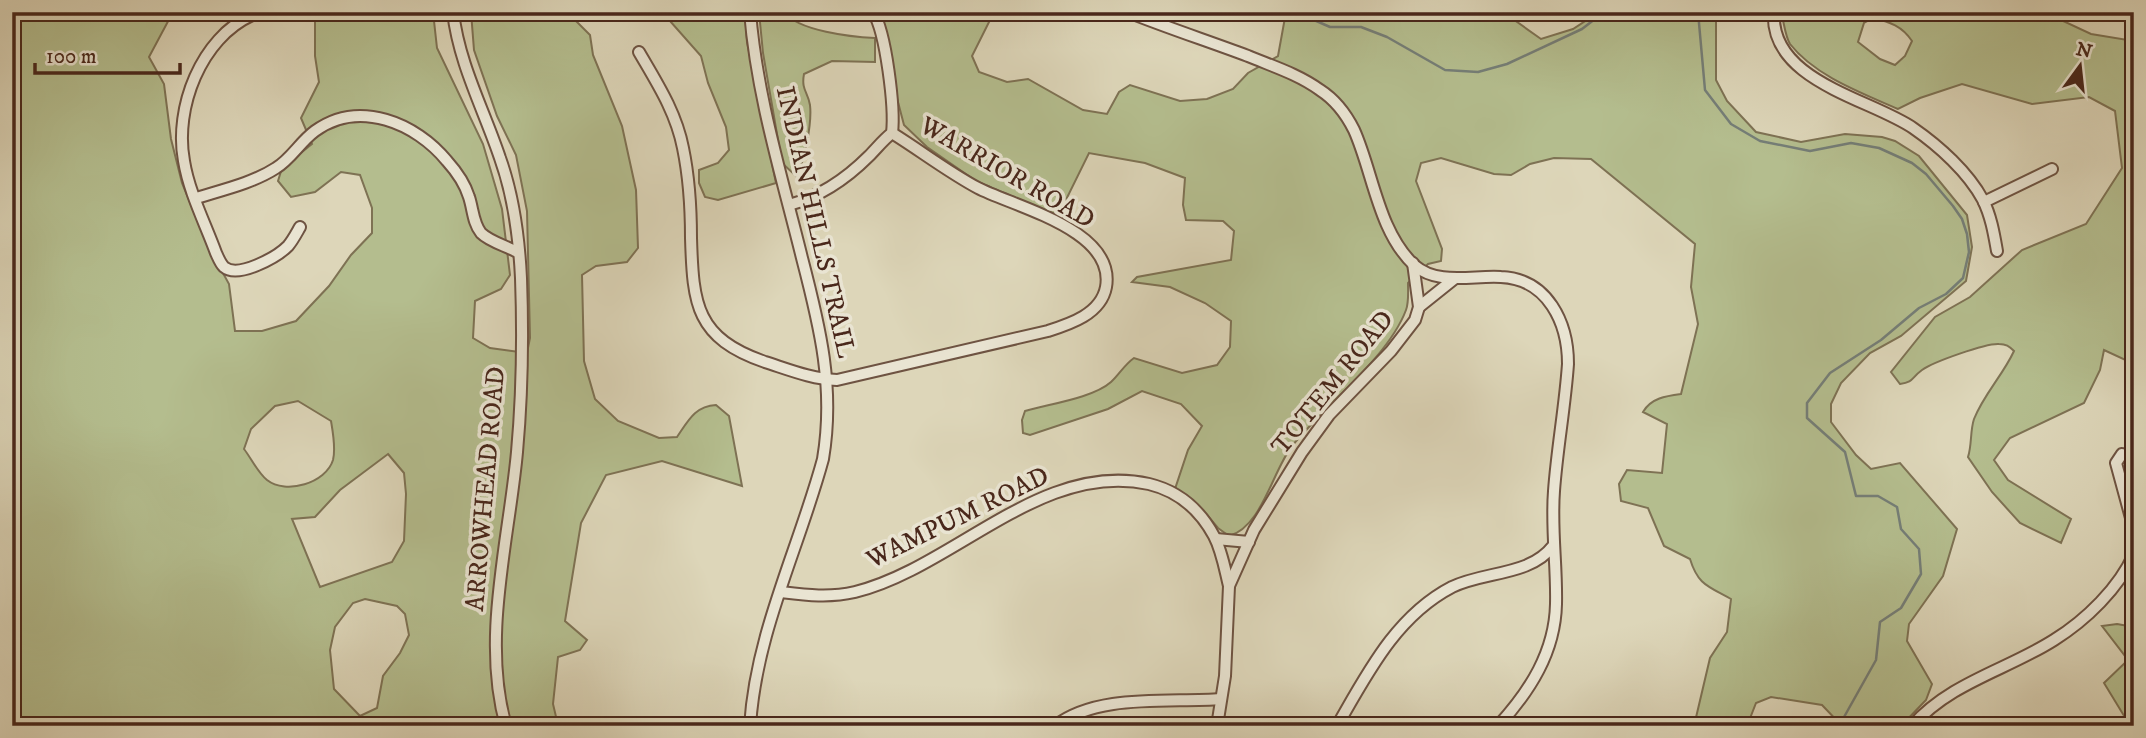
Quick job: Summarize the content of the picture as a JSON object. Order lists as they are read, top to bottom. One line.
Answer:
{"streets":{"street":["WARRIOR ROAD","INDIAN HILLS TRAIL","TOTEM ROAD","ARROWHEAD ROAD","WAMPUM ROAD"]},"crossings":[["WARRIOR ROAD","INDIAN HILLS TRAIL"],["INDIAN HILLS TRAIL","WAMPUM ROAD"],["TOTEM ROAD","WAMPUM ROAD"]],"scale_bar":"100 m","north":"top"}
